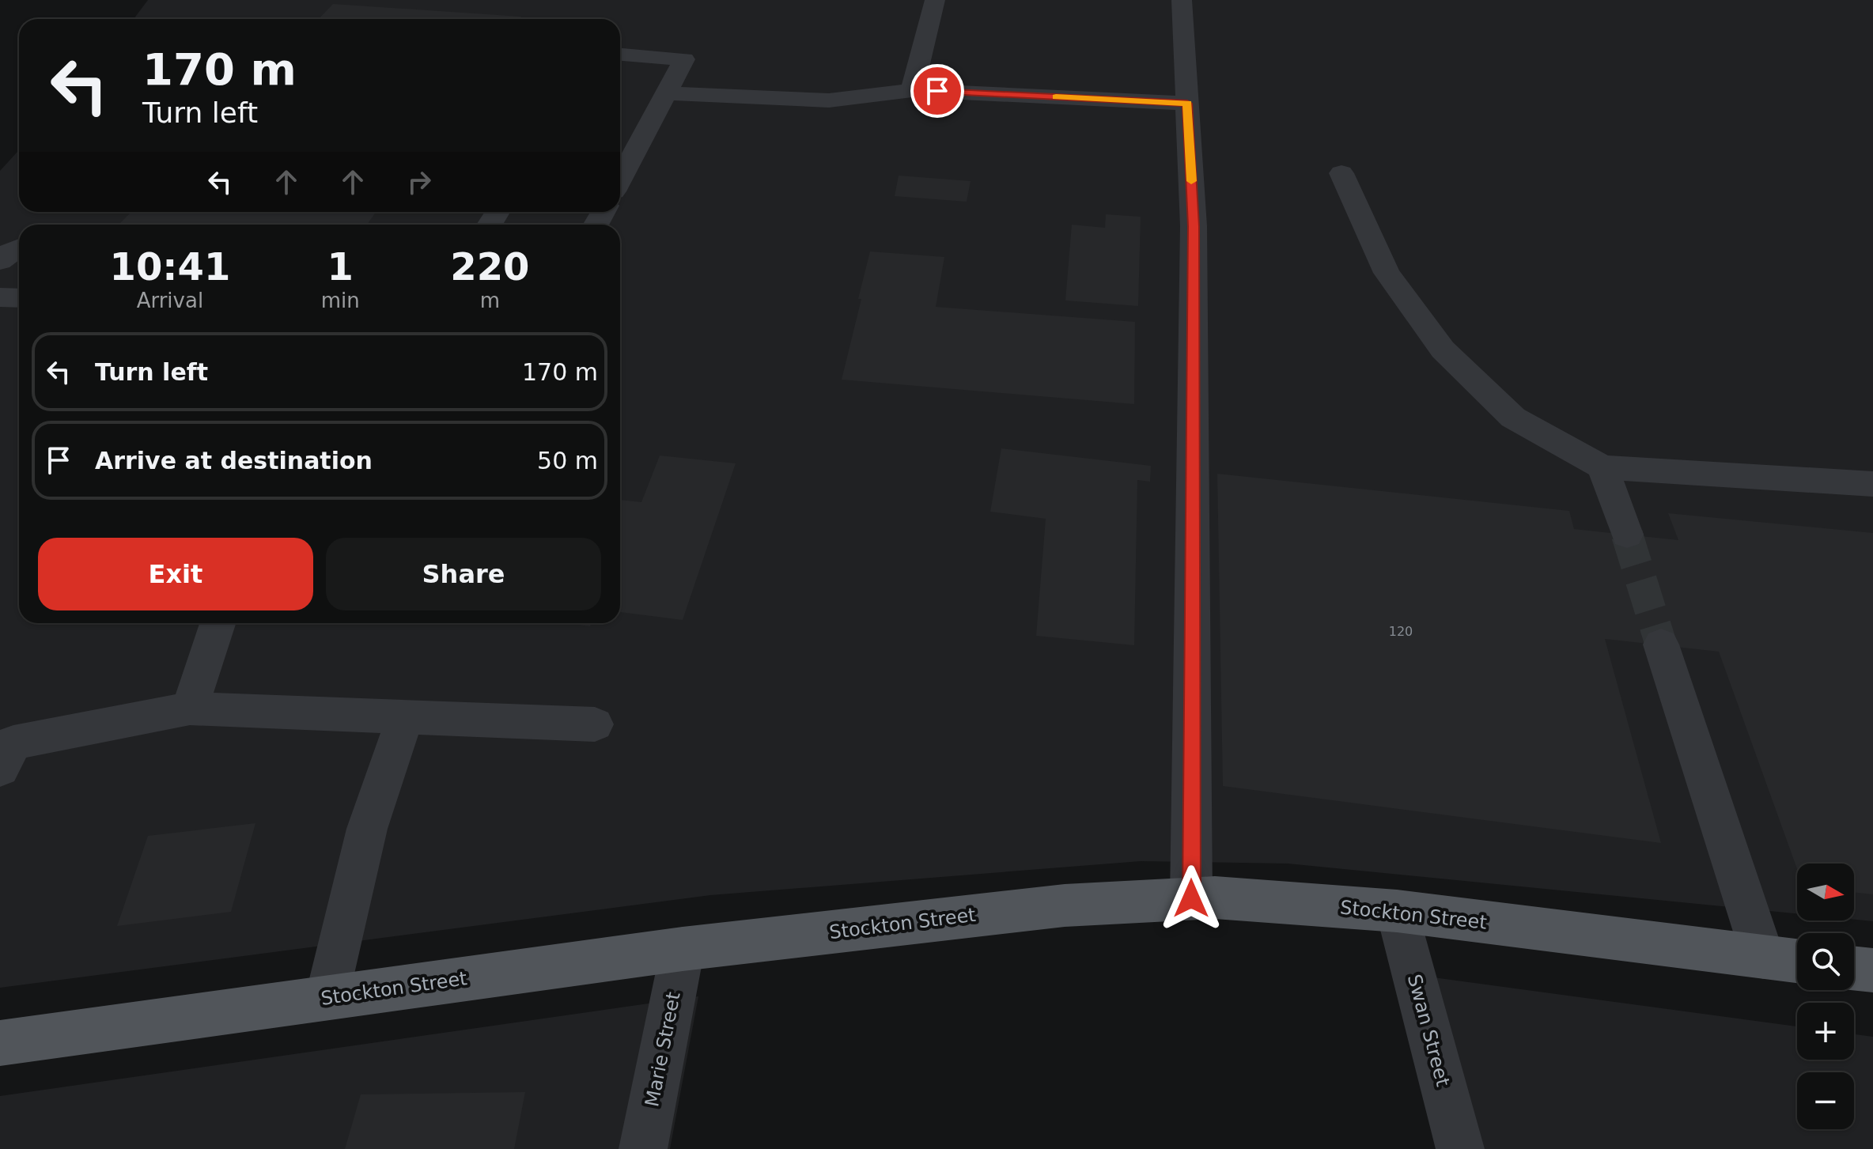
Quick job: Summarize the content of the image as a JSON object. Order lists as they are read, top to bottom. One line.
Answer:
{"streets":{"main road":["Stockton Street"],"street":["Swan Street","Marie Street"]},"crossings":[["Stockton Street","Swan Street"],["Stockton Street","Marie Street"]],"house_numbers":["120"],"north":"right","page":{"turn":["170 m","Turn left"],"eta":["10:41","Arrival","1","min","220","m"],"list":[{"name":"Turn left","value":"170 m"},{"name":"Arrive at destination","value":"50 m"}],"buttons":["Exit","Share"],"map_buttons":["+","−"]}}
